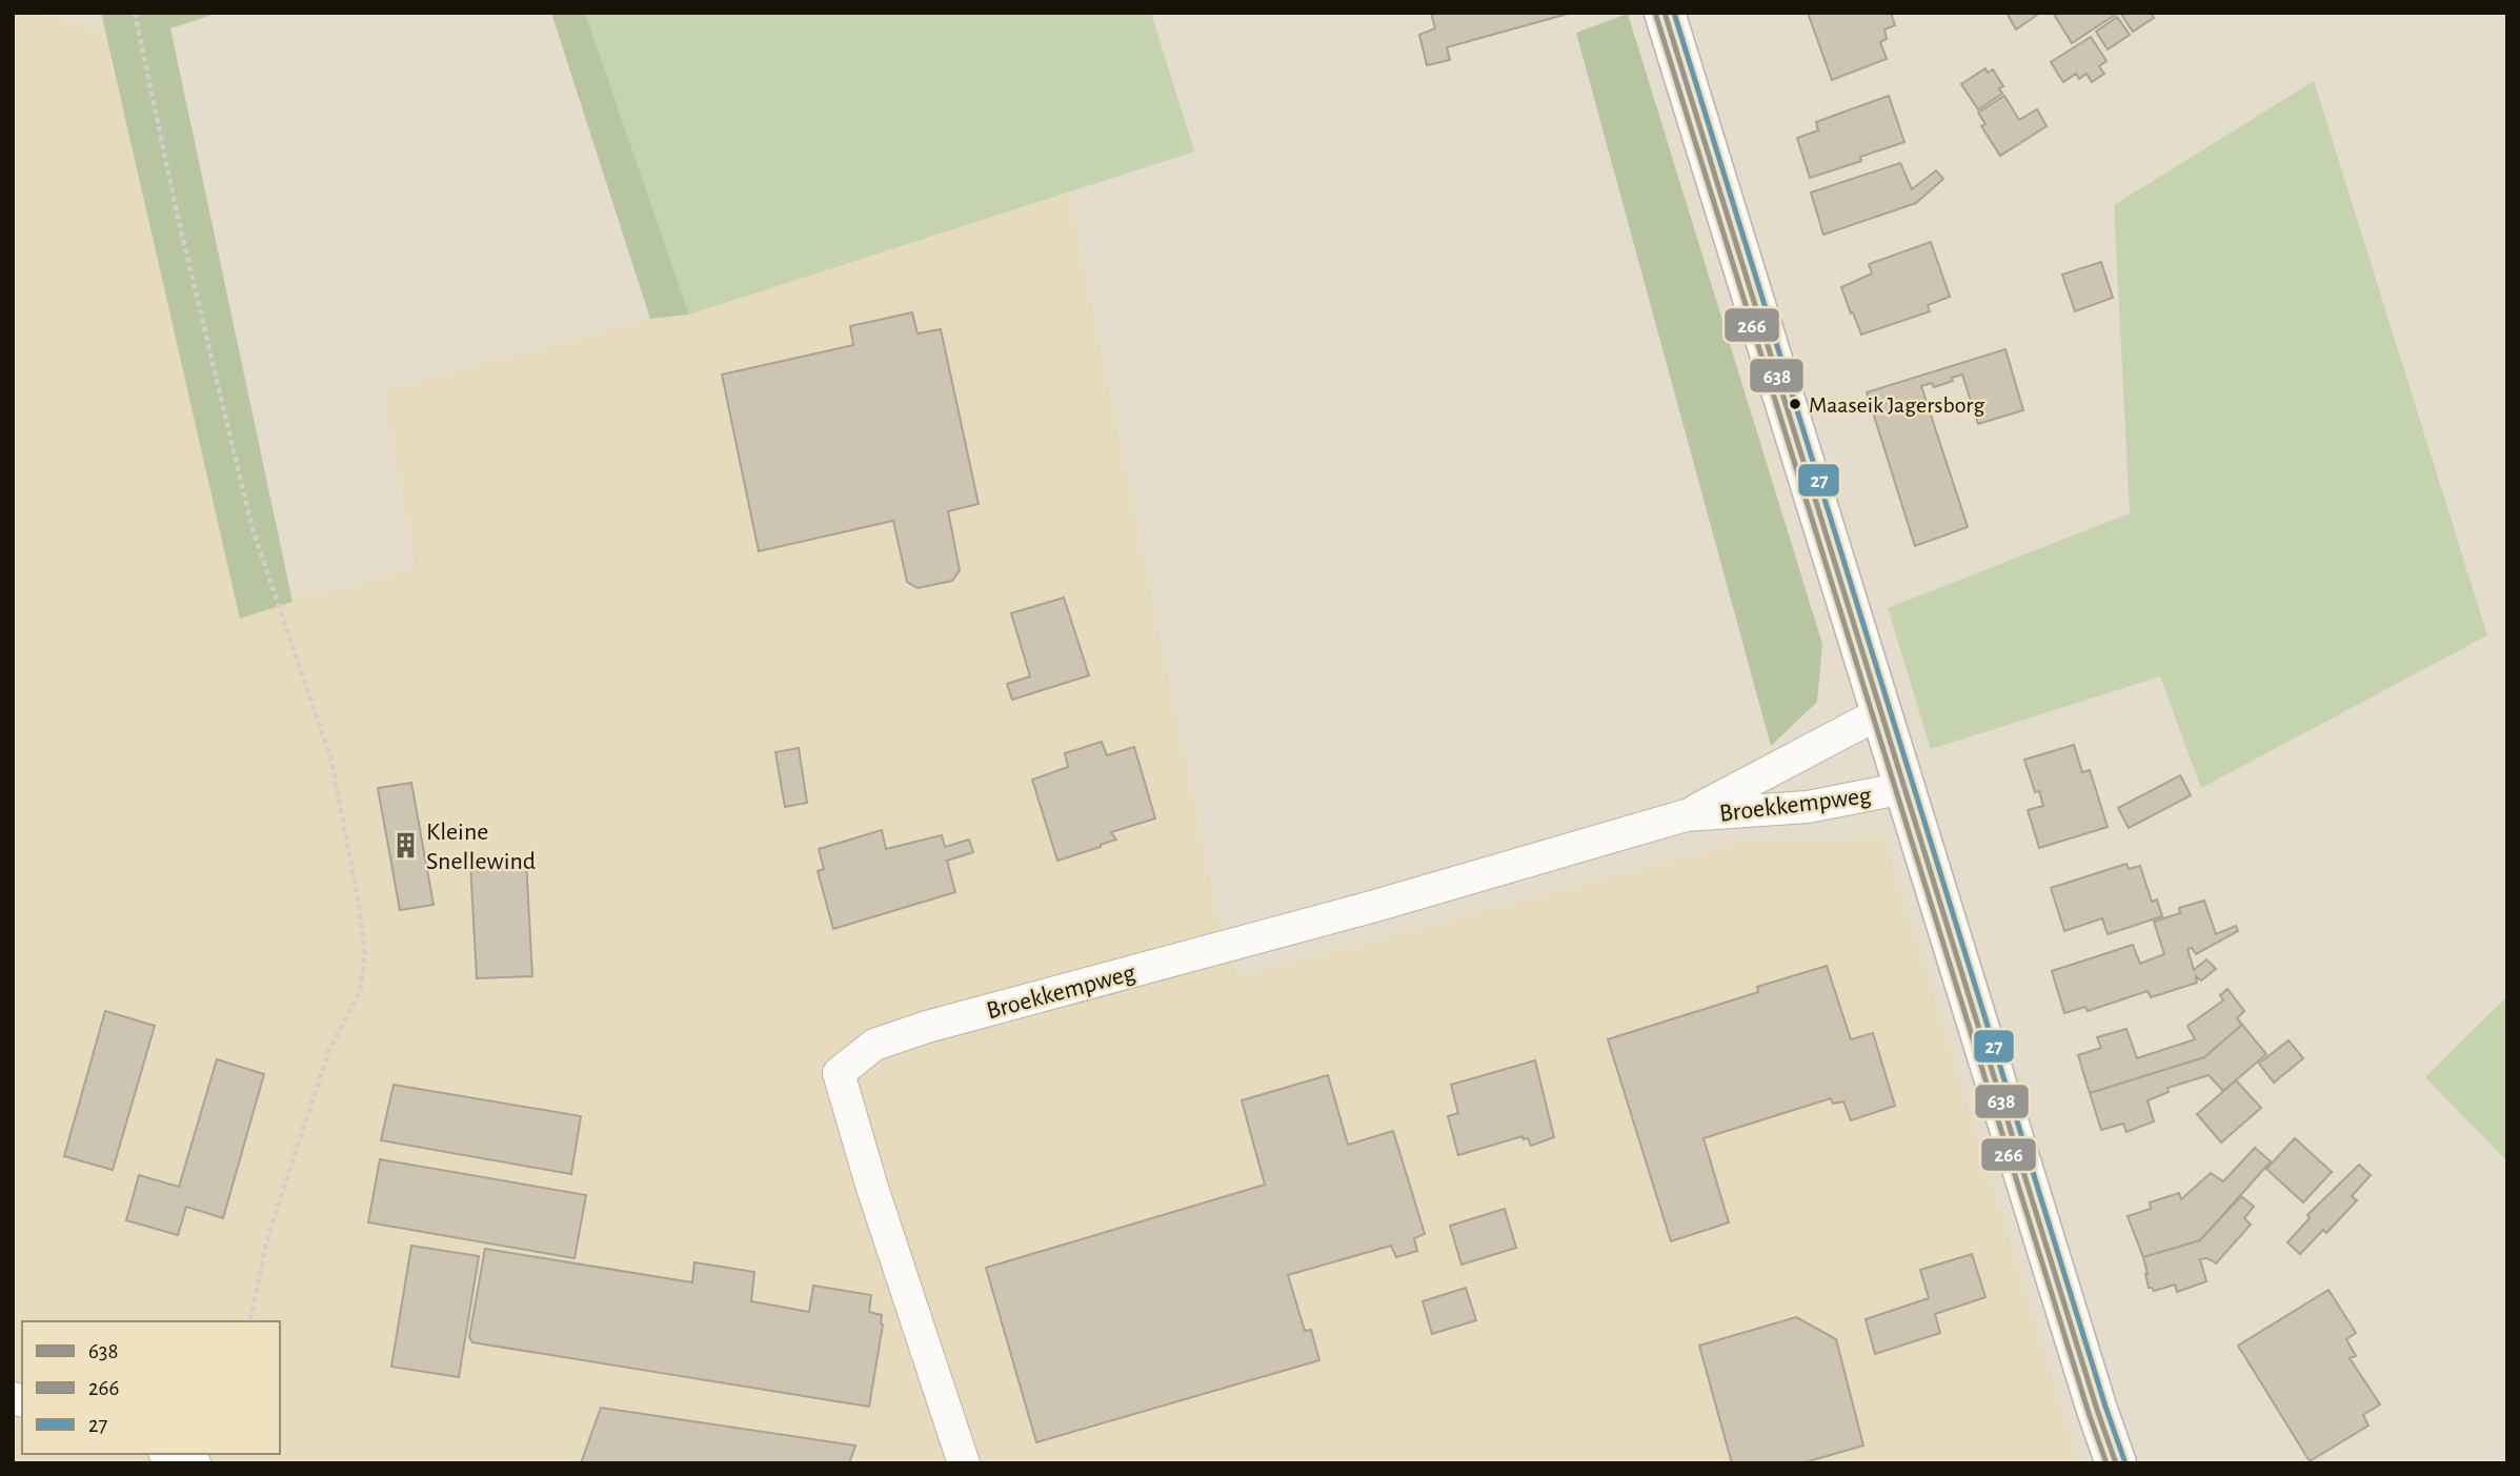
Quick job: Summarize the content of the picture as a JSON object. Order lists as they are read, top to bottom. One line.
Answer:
{"streets":{"street":["Broekkempweg"]},"places":{"other":["Maaseik Jagersborg"],"building":["Kleine Snellewind"]},"lines":["transit line 638","transit line 27","transit line 266"],"legend":["638","266","27"]}
